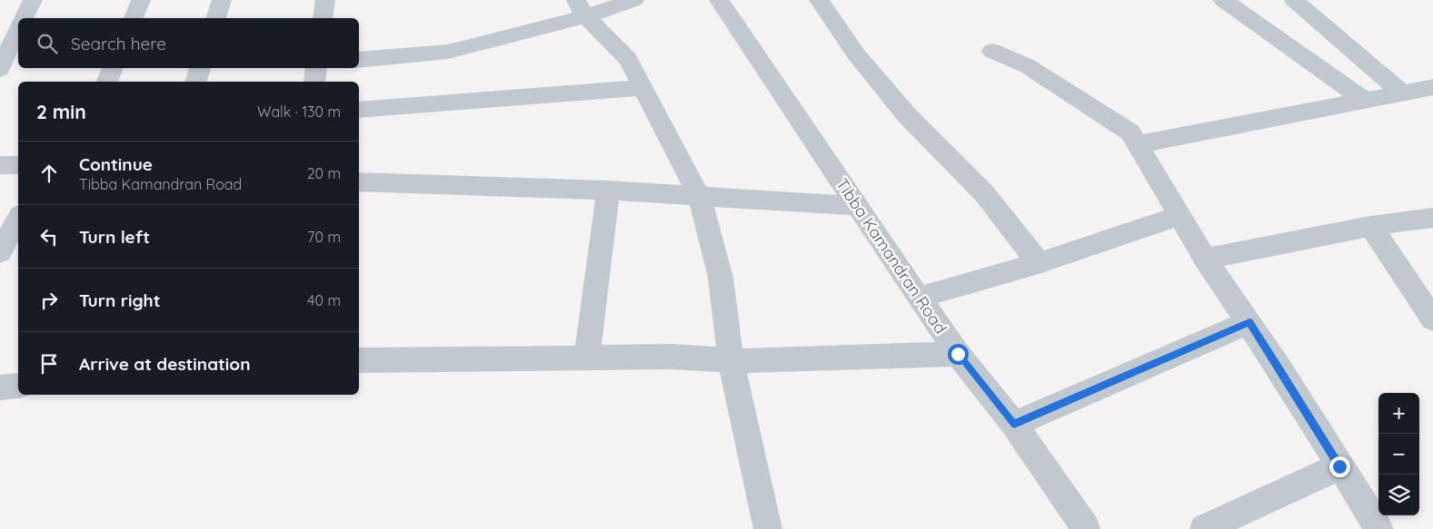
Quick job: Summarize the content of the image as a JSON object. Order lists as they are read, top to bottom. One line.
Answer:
{"streets":{"street":["Tibba Kamandran Road"]},"page":{"search":"Search here","heading":["2 min","Walk · 130 m"],"list":[["Continue","Tibba Kamandran Road","20 m"],["Turn left","70 m"],["Turn right","40 m"],"Arrive at destination"],"map_buttons":["+","−"]}}
